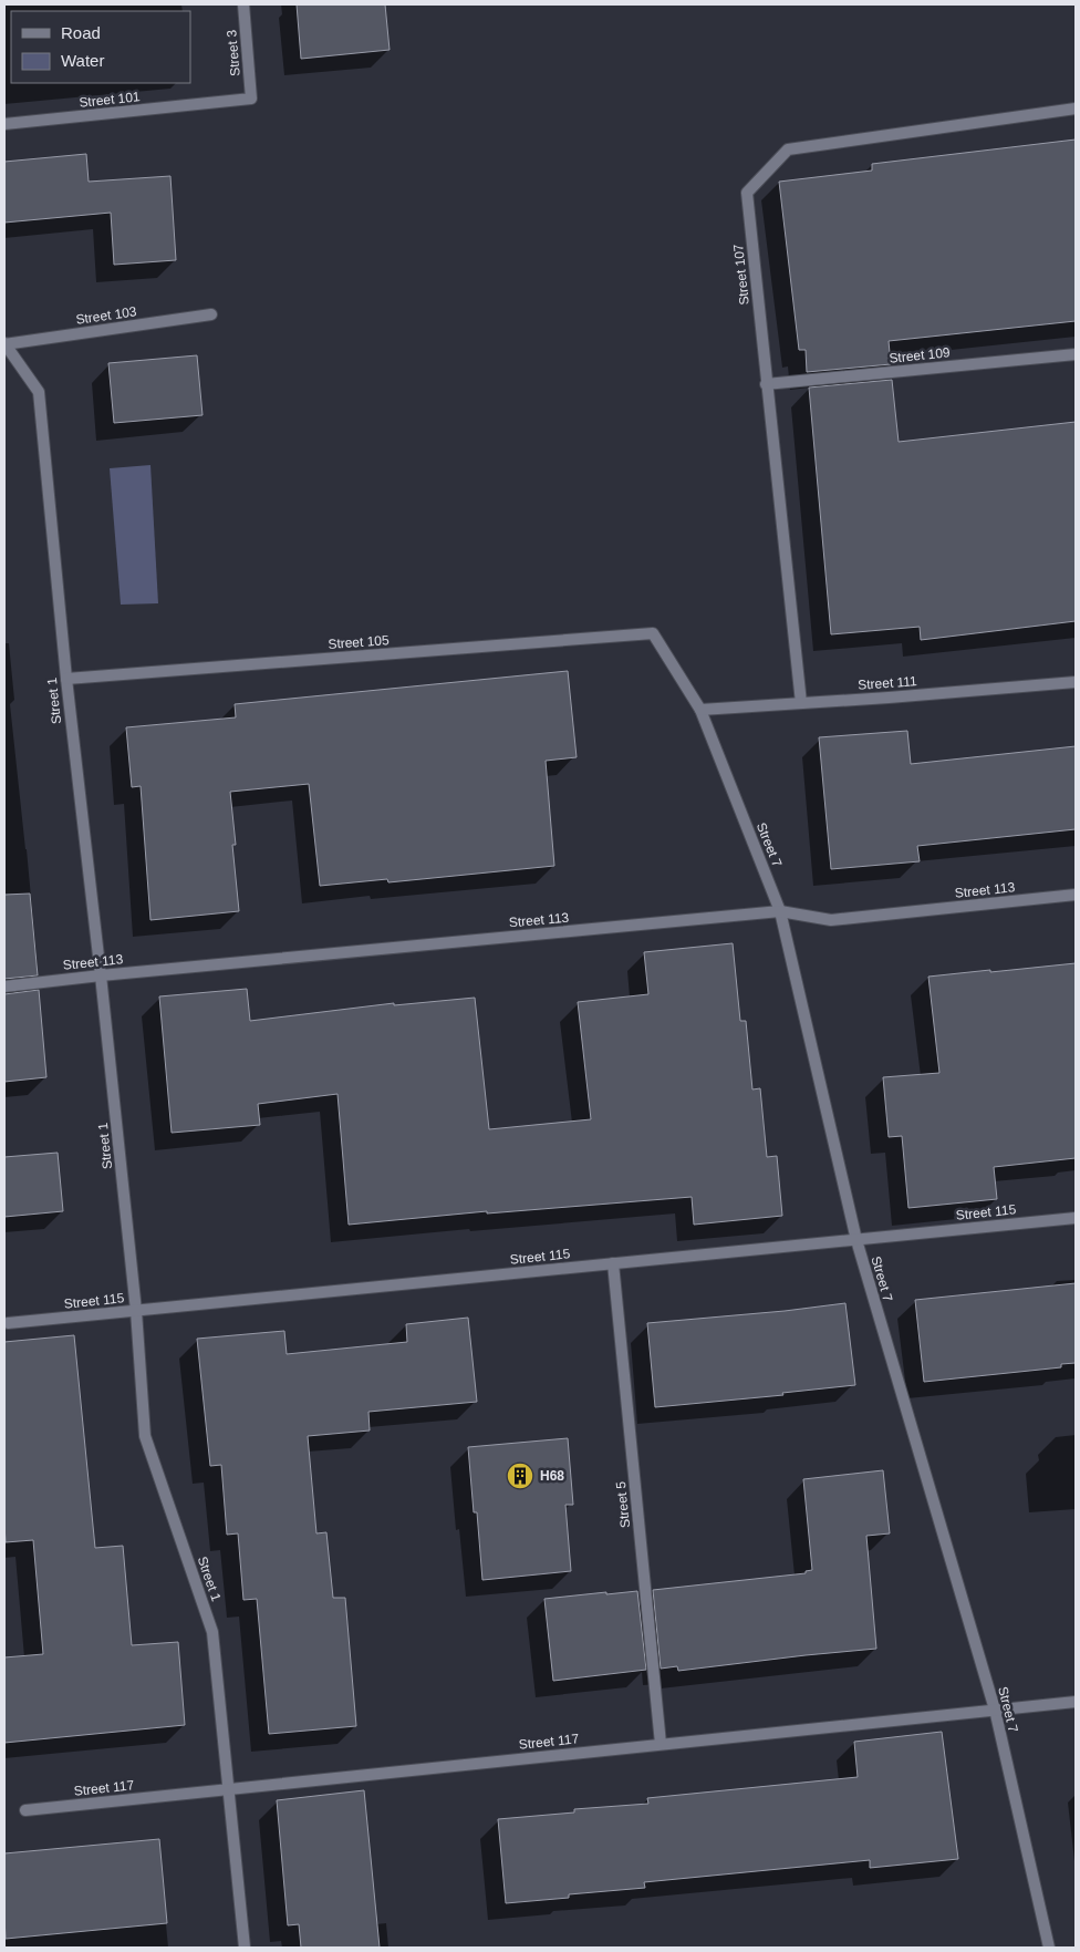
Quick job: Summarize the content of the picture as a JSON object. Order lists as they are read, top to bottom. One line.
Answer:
{"streets":{"street":["Street 3","Street 101","Street 107","Street 103","Street 109","Street 105","Street 111","Street 1","Street 7","Street 113","Street 115","Street 5","Street 117"]},"crossings":[["Street 3","Street 101"],["Street 107","Street 109"],["Street 107","Street 111"],["Street 103","Street 1"],["Street 105","Street 1"],["Street 105","Street 7"],["Street 111","Street 7"],["Street 1","Street 113"],["Street 1","Street 115"],["Street 1","Street 117"],["Street 7","Street 113"],["Street 7","Street 115"],["Street 7","Street 117"],["Street 115","Street 5"],["Street 5","Street 117"]],"places":{"building":["H68"]},"legend":["Road","Water"]}
